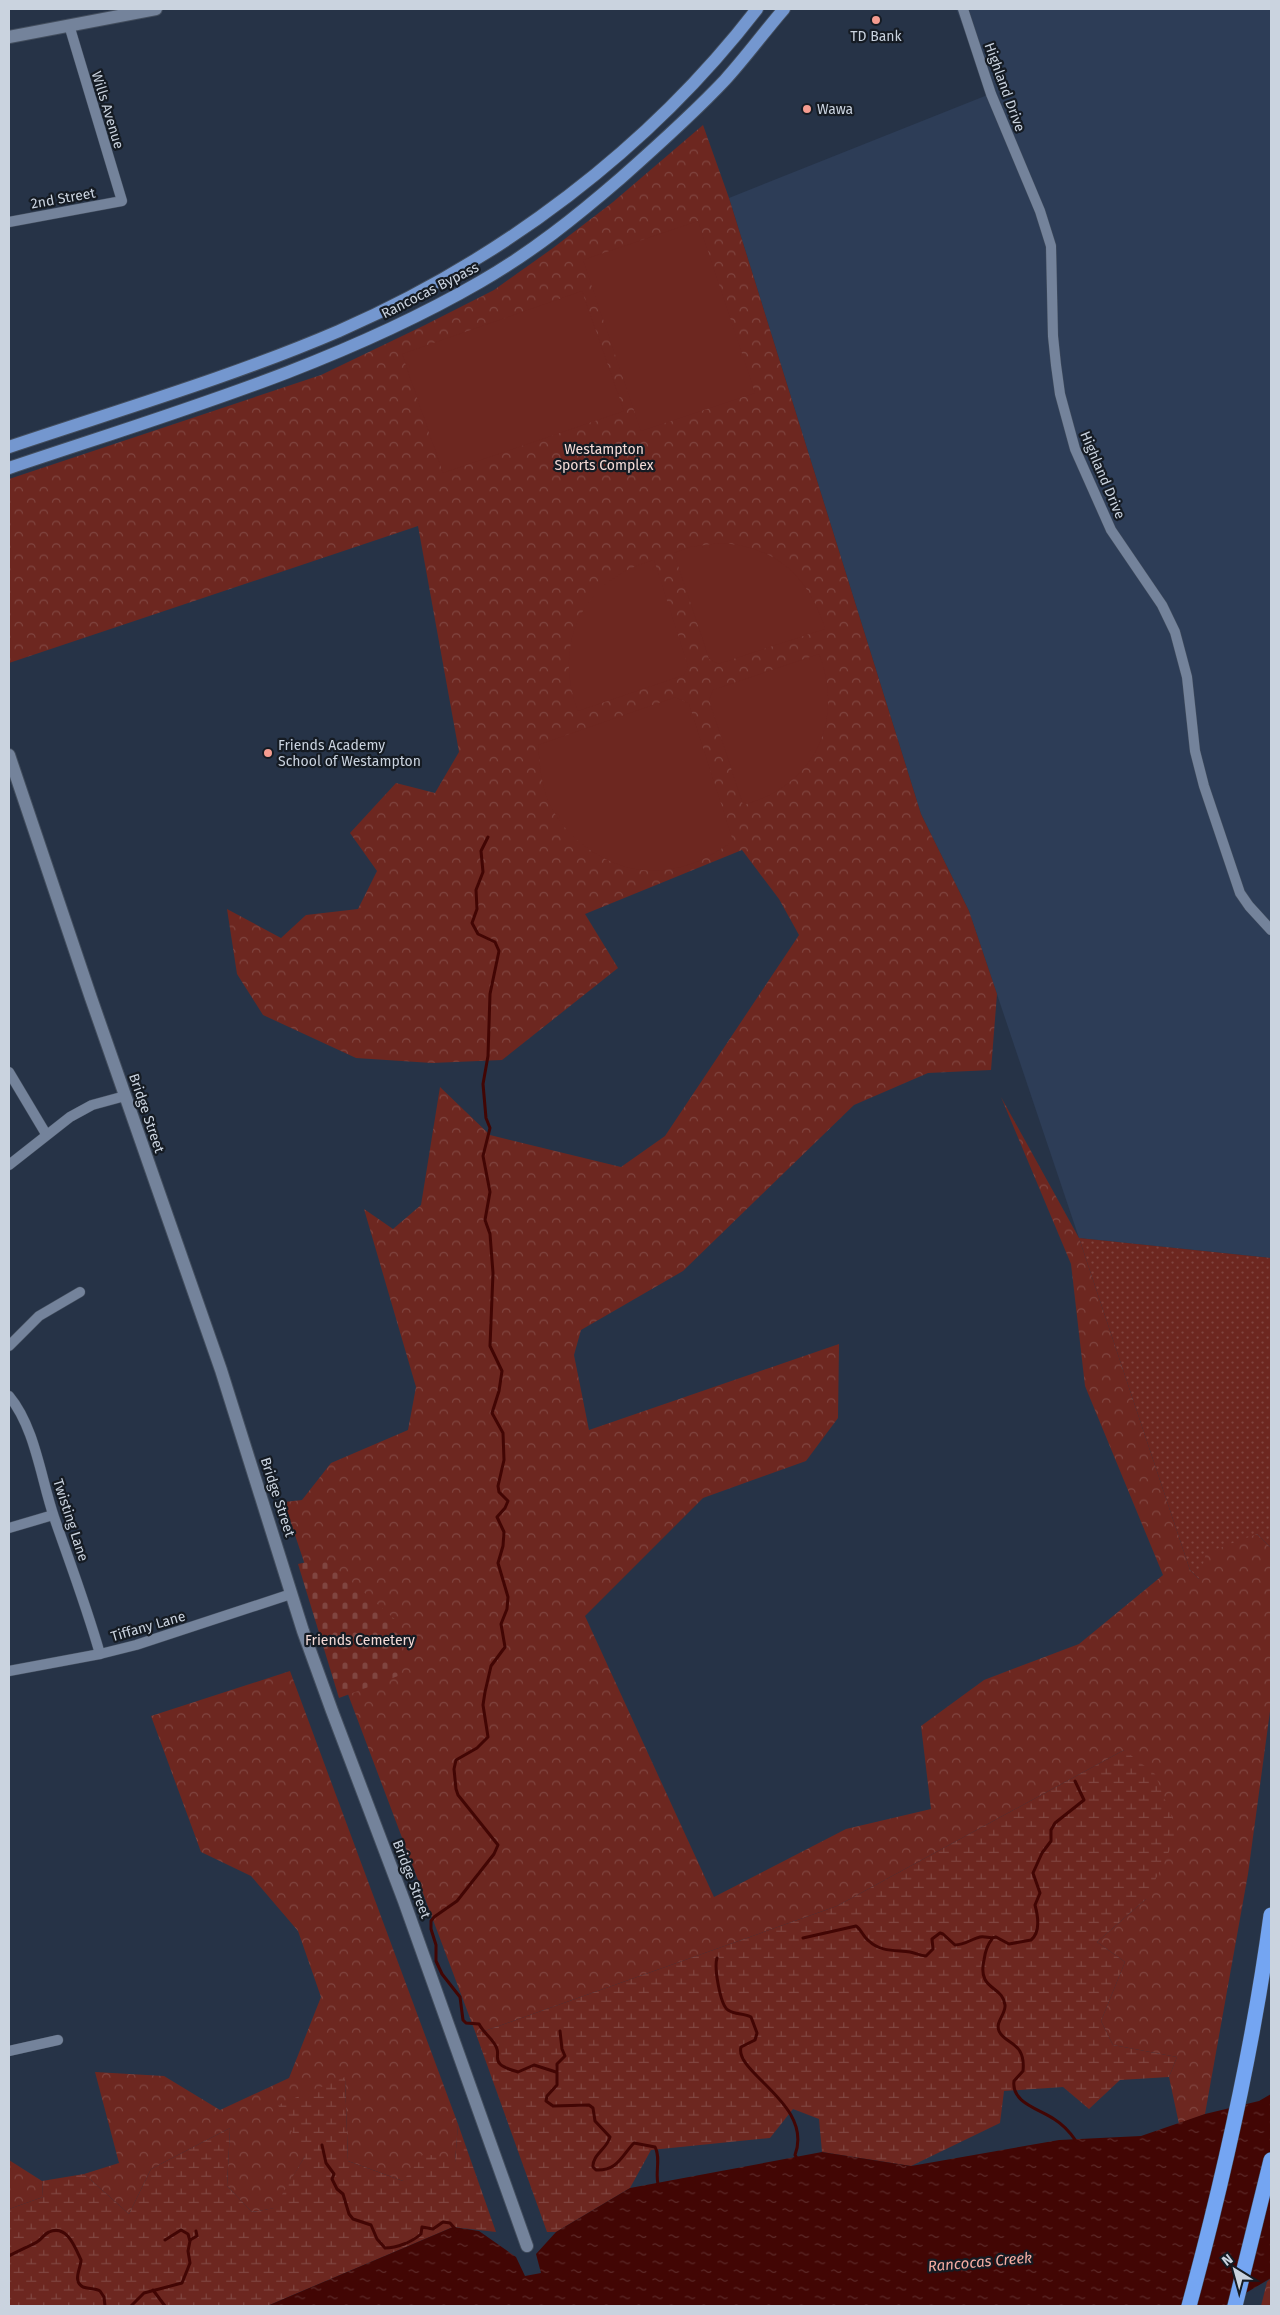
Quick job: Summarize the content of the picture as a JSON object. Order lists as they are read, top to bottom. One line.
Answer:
{"streets":{"main road":["Rancocas Bypass","Bridge Street"],"street":["Highland Drive","Wills Avenue","2nd Street","Twisting Lane","Tiffany Lane"]},"crossings":[["Wills Avenue","2nd Street"],["Bridge Street","Tiffany Lane"],["Twisting Lane","Tiffany Lane"]],"water":["Rancocas Creek"],"parks":["Westampton Sports Complex","Friends Cemetery"],"places":["TD Bank","Wawa","Friends Academy School of Westampton"],"north":"top left"}
